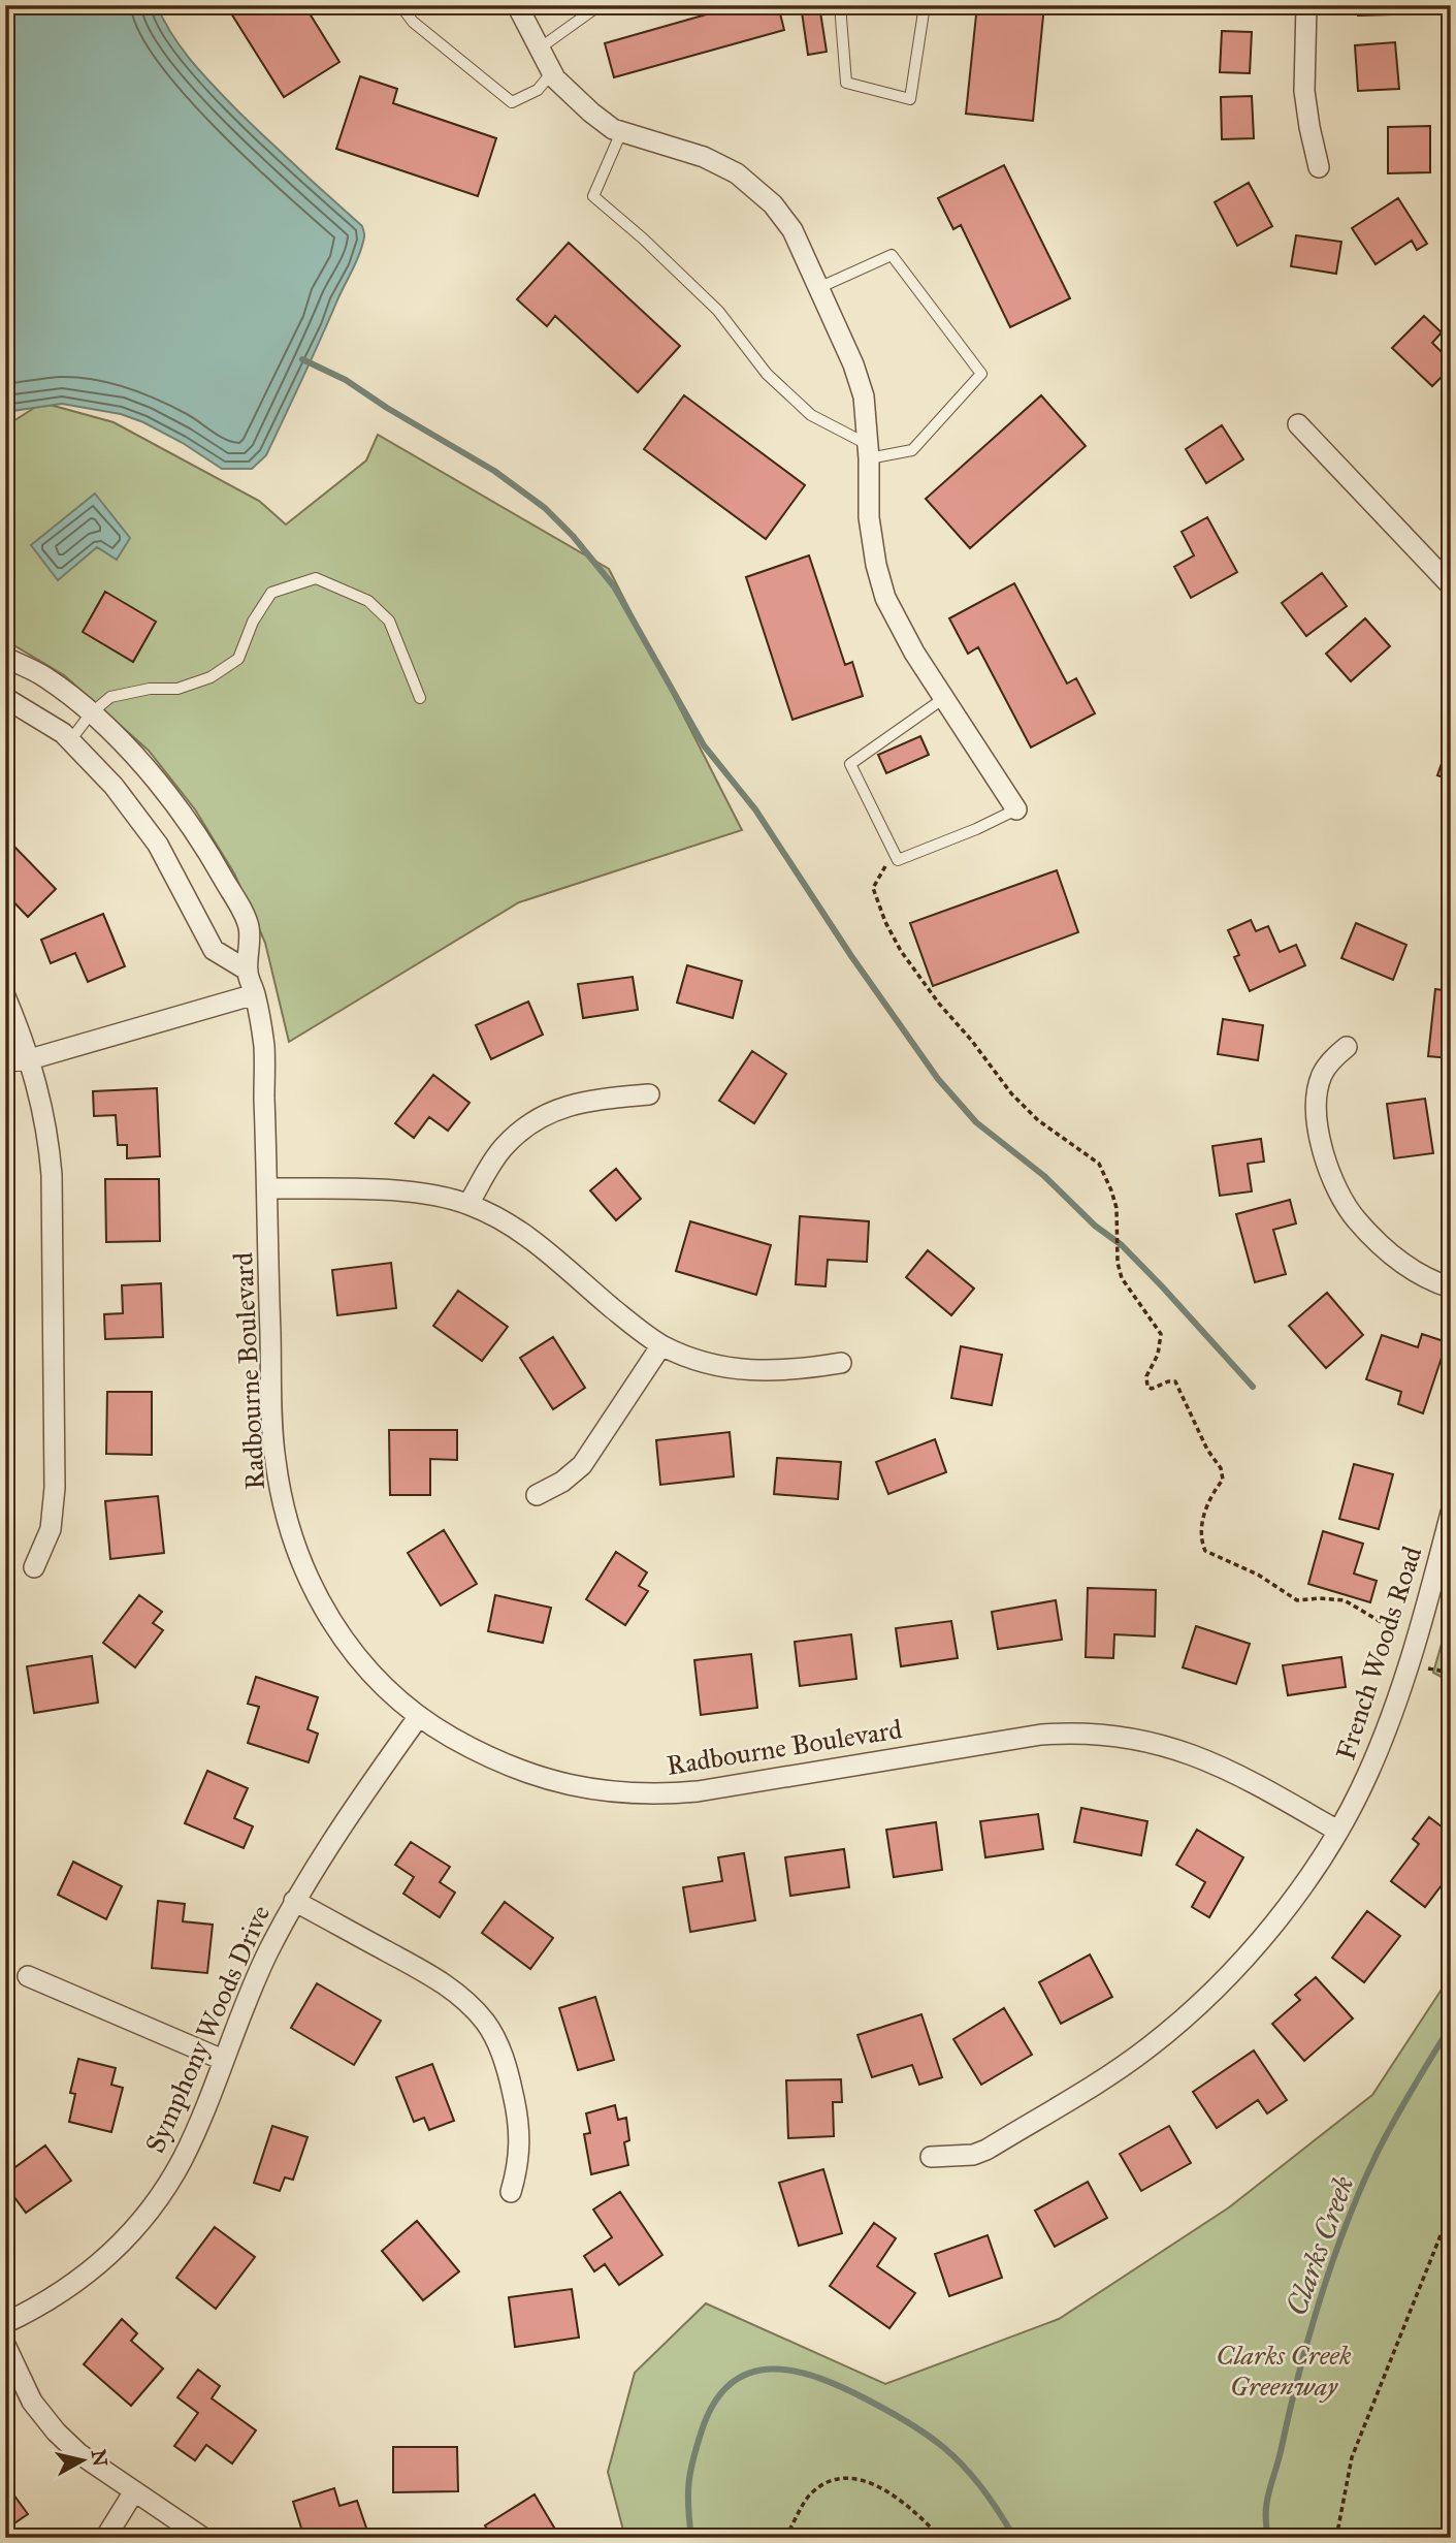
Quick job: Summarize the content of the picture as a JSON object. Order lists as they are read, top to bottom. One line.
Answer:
{"streets":{"street":["Radbourne Boulevard","French Woods Road","Symphony Woods Drive"]},"crossings":[["Radbourne Boulevard","French Woods Road"],["Radbourne Boulevard","Symphony Woods Drive"]],"water":["Clarks Creek"],"parks":["Clarks Creek Greenway"],"north":"right"}
